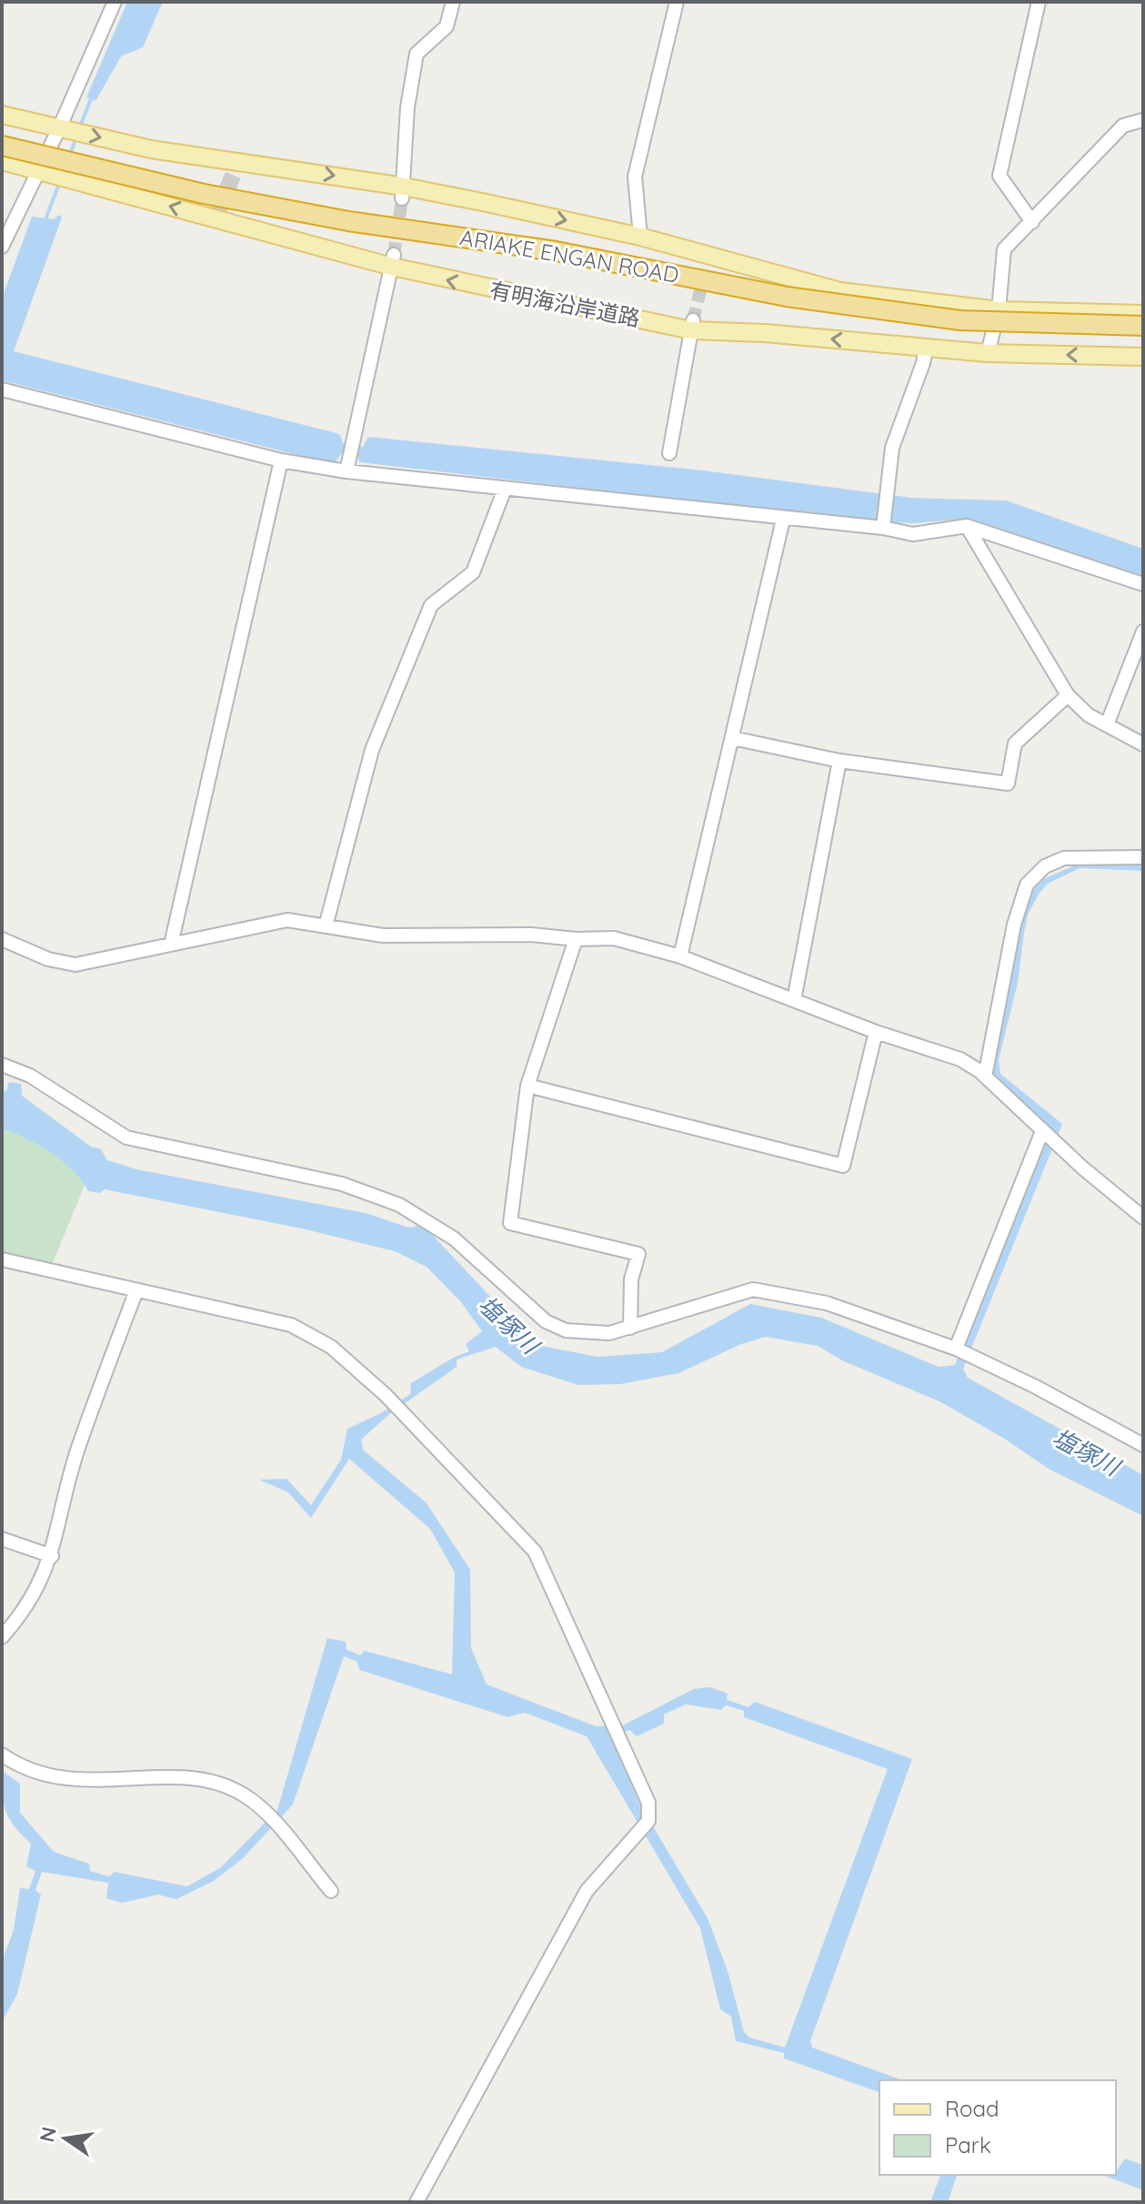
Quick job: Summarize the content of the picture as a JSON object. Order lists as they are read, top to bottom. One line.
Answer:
{"streets":{"highway":["ARIAKE ENGAN ROAD"],"main road":["有明海沿岸道路"]},"water":["塩塚川"],"legend":["Road","Park"],"north":"left"}
